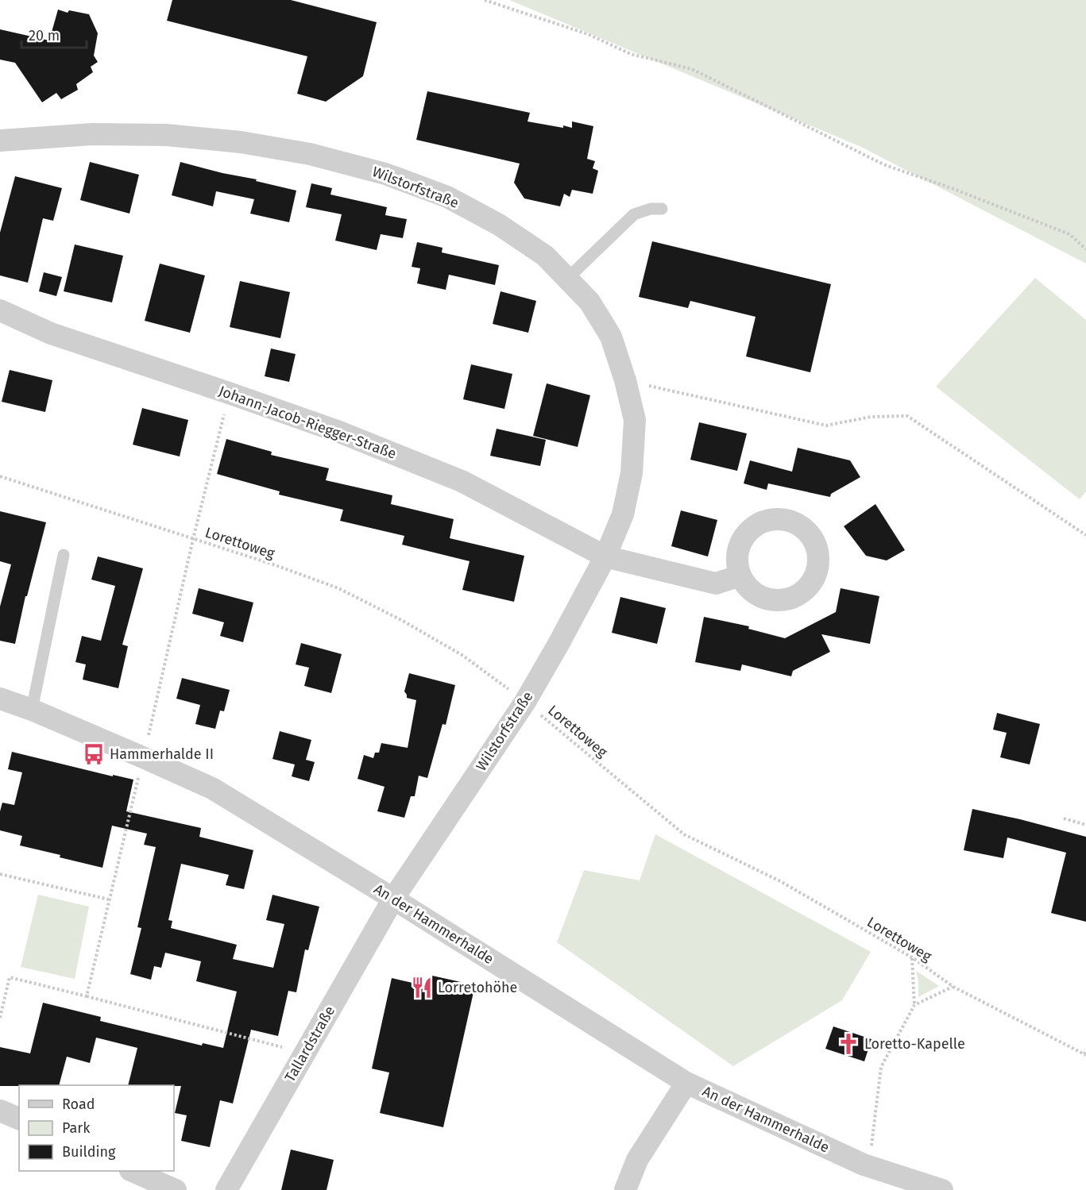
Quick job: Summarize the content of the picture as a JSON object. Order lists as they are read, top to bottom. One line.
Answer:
{"streets":{"street":["Wilstorfstraße","Johann-Jacob-Riegger-Straße","An der Hammerhalde","Tallardstraße"],"path":["Lorettoweg"]},"crossings":[["Wilstorfstraße","Johann-Jacob-Riegger-Straße"],["Wilstorfstraße","Lorettoweg"],["Wilstorfstraße","An der Hammerhalde"],["Wilstorfstraße","Tallardstraße"],["An der Hammerhalde","Tallardstraße"]],"places":{"bus stop":["Hammerhalde II"],"restaurant":["Lorretohöhe"],"church":["Loretto-Kapelle"]},"legend":["Road","Park","Building"],"scale_bar":"20 m"}
